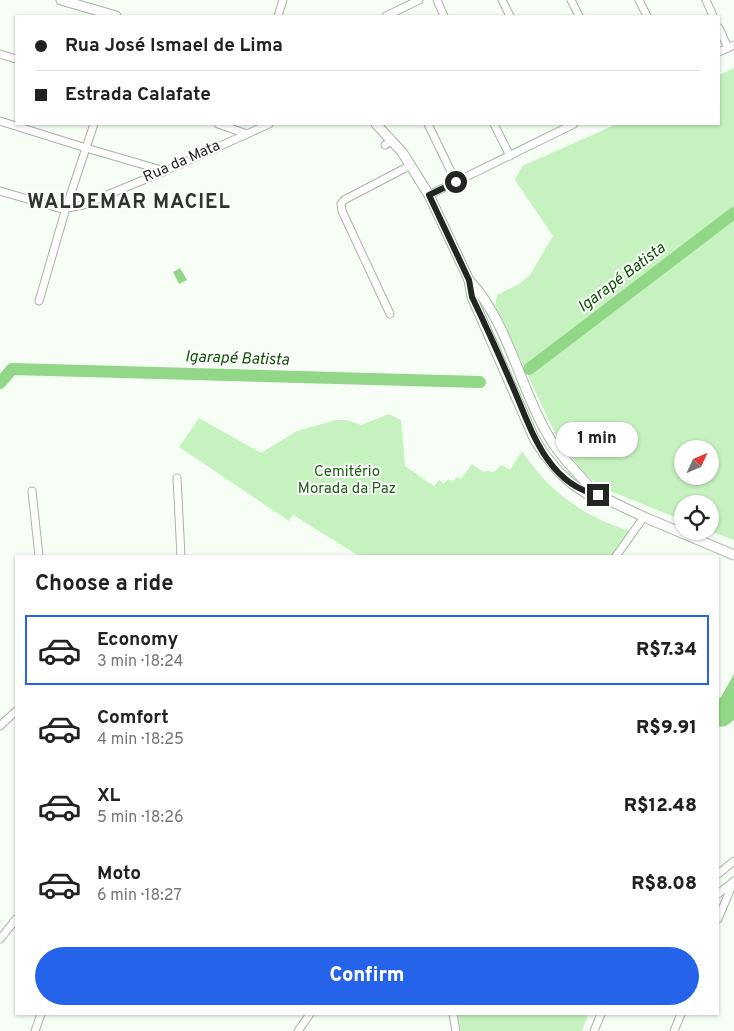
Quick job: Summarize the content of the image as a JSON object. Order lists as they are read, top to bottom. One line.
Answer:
{"streets":{"street":["Rua da Mata"]},"districts":["WALDEMAR MACIEL"],"water":["Igarapé Batista"],"parks":["Cemitério Morada da Paz"],"north":"top right","page":{"banner":["Rua José Ismael de Lima","Estrada Calafate"],"bubble":"1 min","heading":"Choose a ride","list":[{"name":"Economy","note":"3 min · 18:24","value":"R$7.34"},{"name":"Comfort","note":"4 min · 18:25","value":"R$9.91"},{"name":"XL","note":"5 min · 18:26","value":"R$12.48"},{"name":"Moto","note":"6 min · 18:27","value":"R$8.08"}],"buttons":"Confirm"}}
